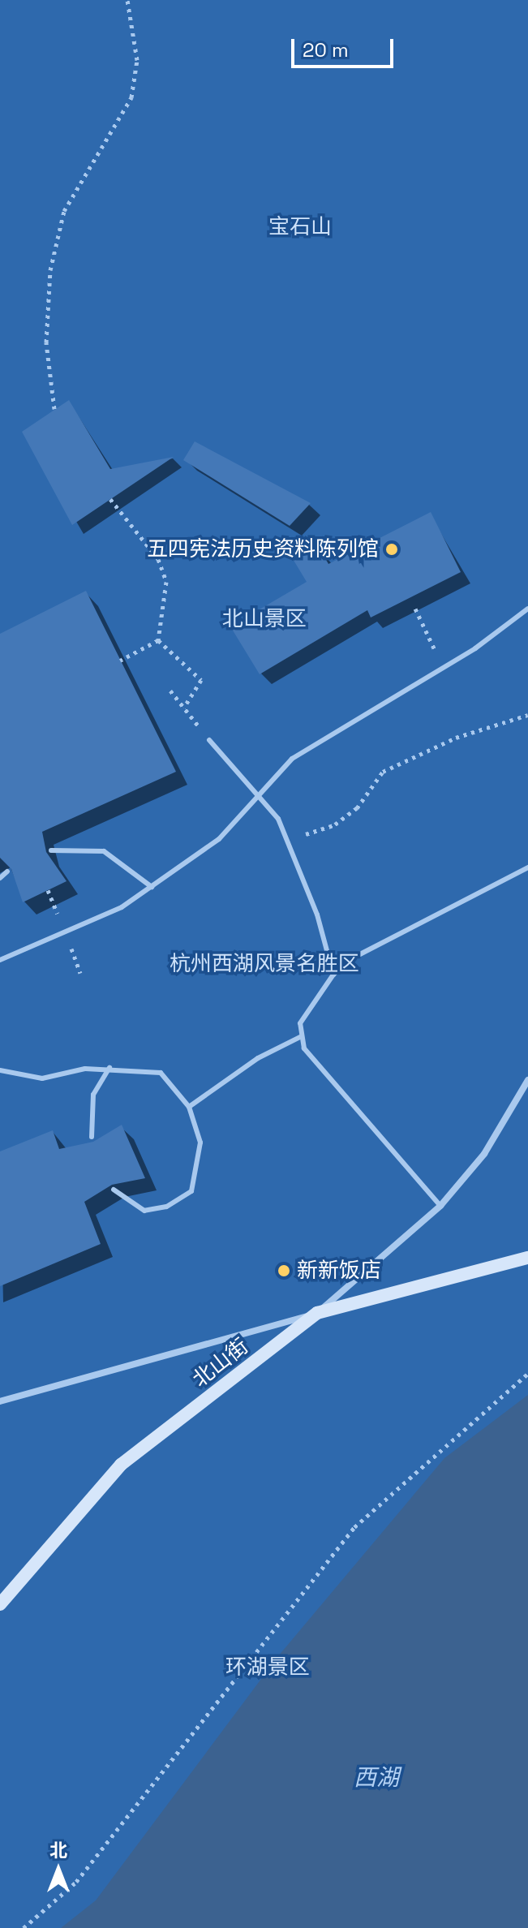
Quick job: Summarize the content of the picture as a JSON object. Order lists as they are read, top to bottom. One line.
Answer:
{"streets":{"main road":["北山街"]},"water":["西湖"],"parks":["宝石山","北山景区","杭州西湖风景名胜区","环湖景区"],"places":["五四宪法历史资料陈列馆","新新饭店"],"scale_bar":"20 m","north":"top"}
